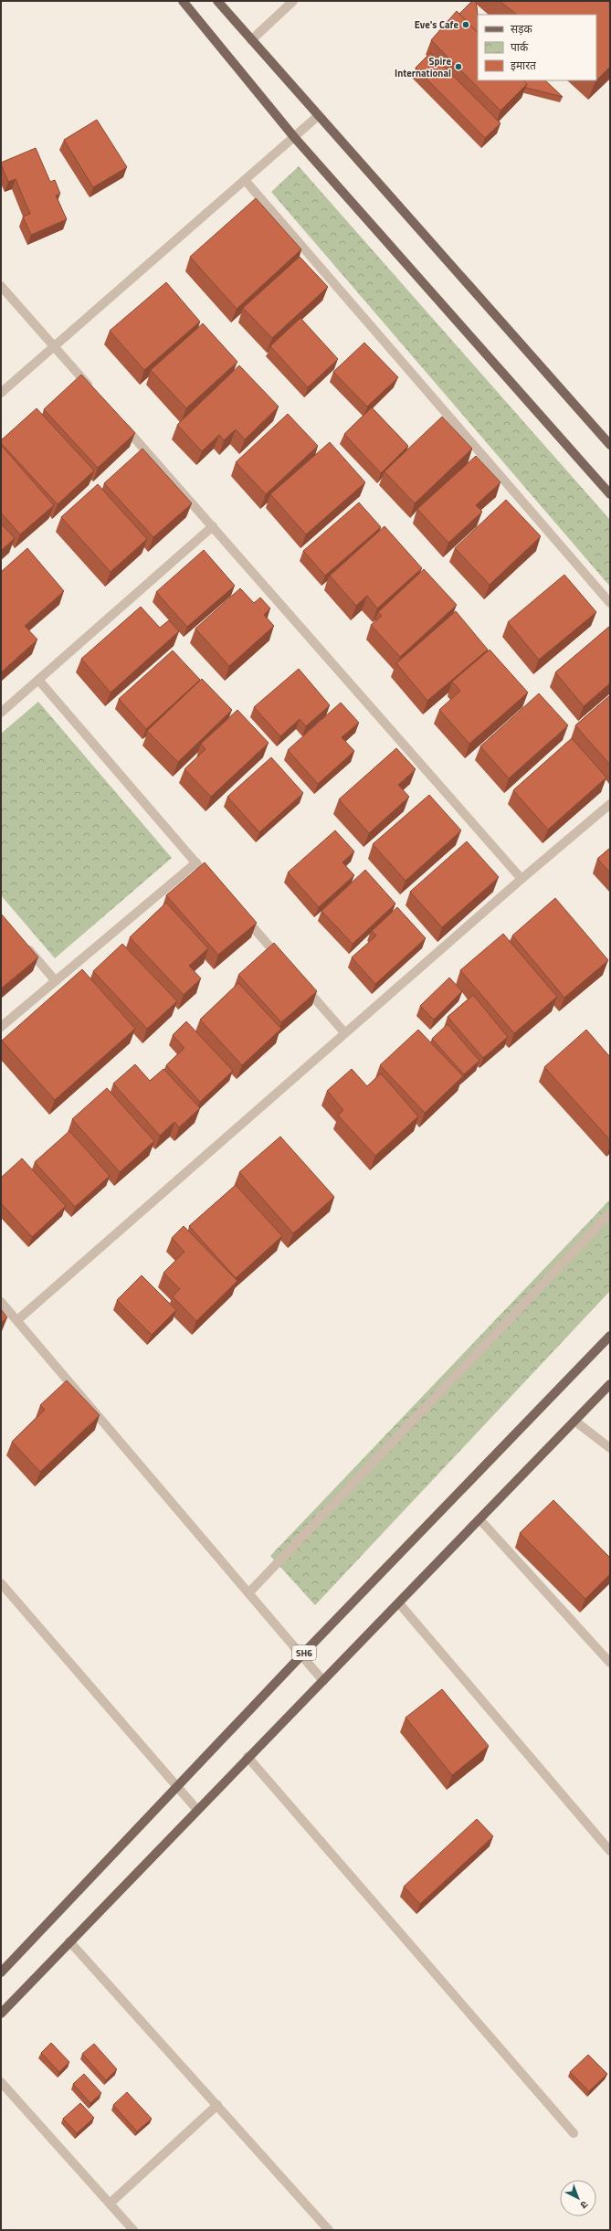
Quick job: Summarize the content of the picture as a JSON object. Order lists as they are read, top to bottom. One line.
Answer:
{"streets":{"main road":["SH6"]},"places":["Eve's Cafe","Spire International"],"legend":["सड़क","पार्क","इमारत"],"north":"bottom right"}
